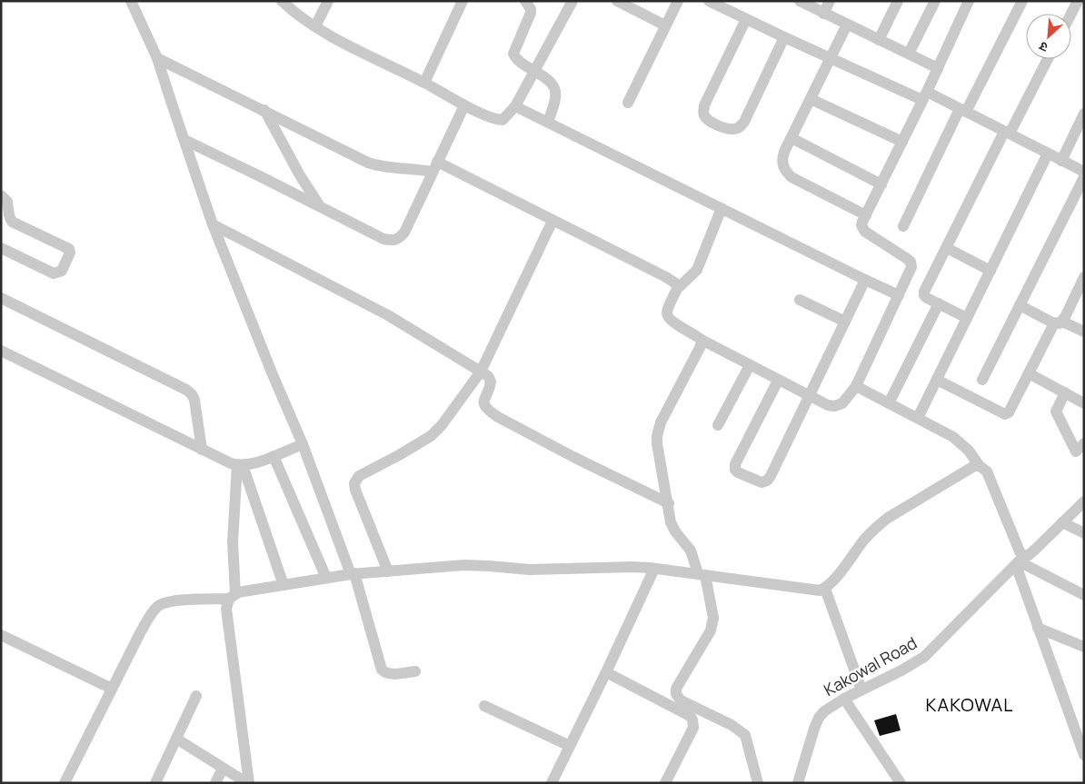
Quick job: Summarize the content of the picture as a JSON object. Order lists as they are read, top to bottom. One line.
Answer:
{"streets":{"street":["Kakowal Road"]},"districts":["KAKOWAL"],"north":"bottom left"}
